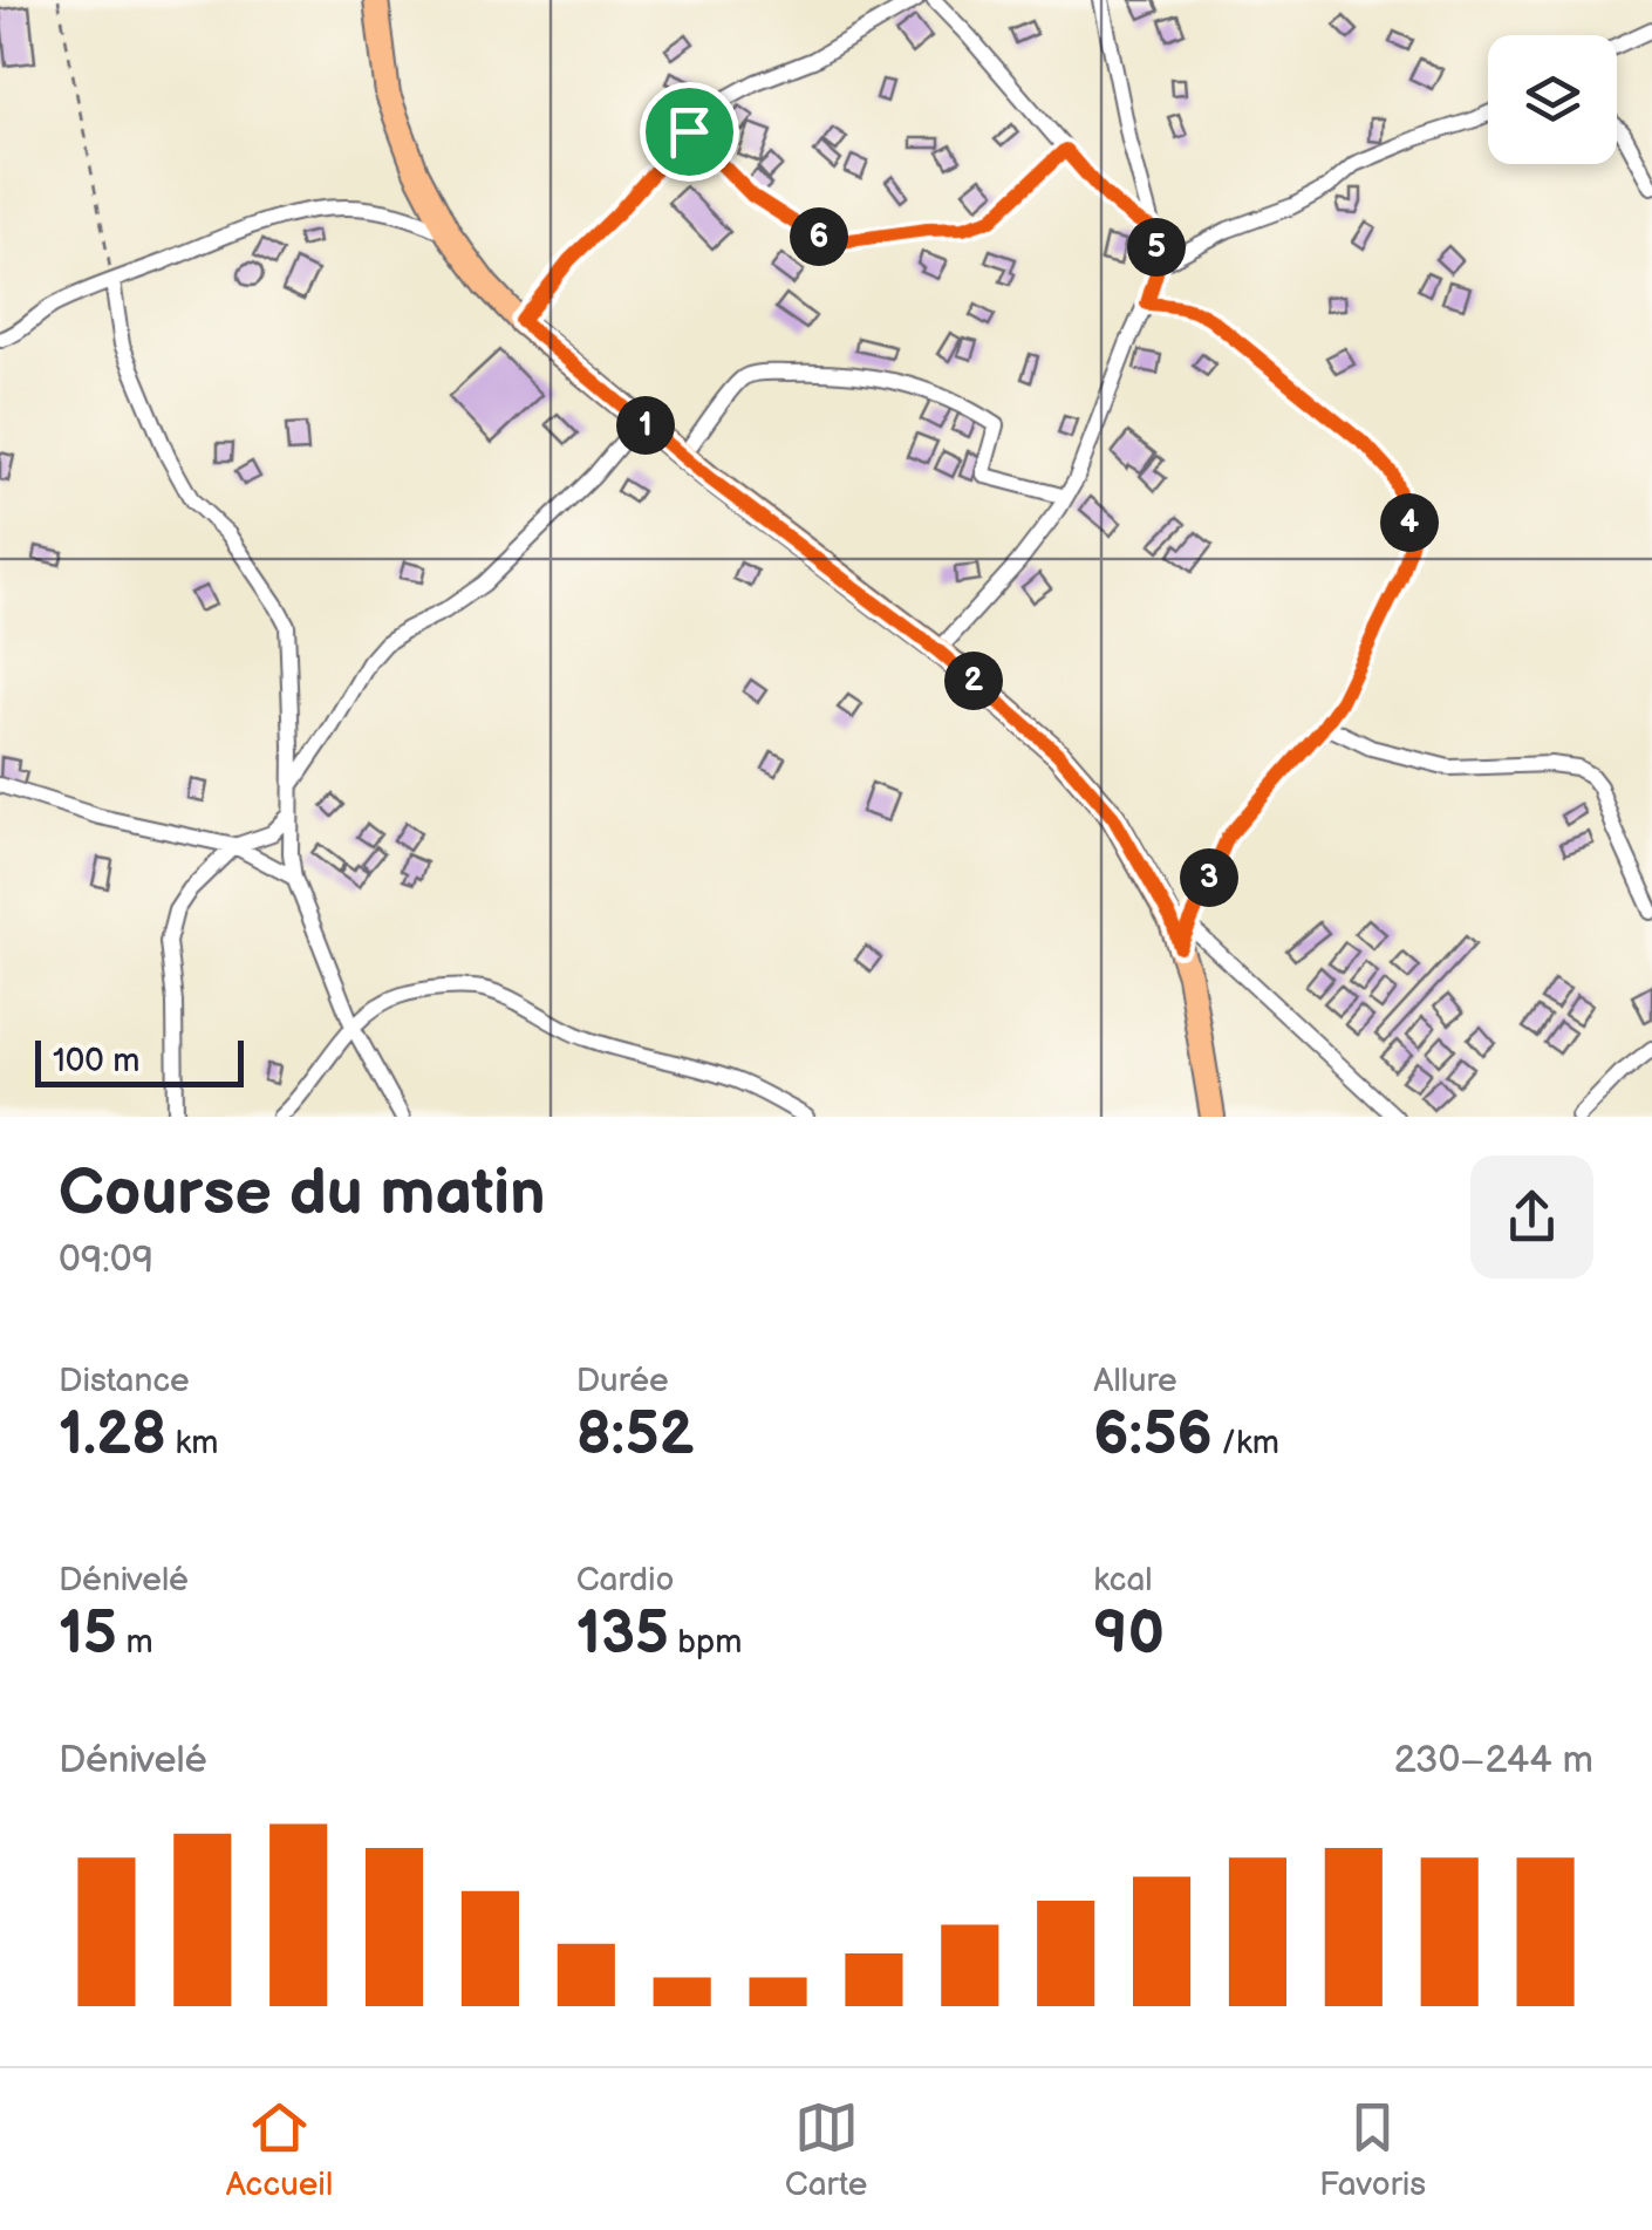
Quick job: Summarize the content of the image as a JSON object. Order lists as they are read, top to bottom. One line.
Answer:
{"scale_bar":"100 m","page":{"pins":["6","5","1","4","2","3"],"scale":"100 m","heading":["Course du matin","09:09"],"stats":[["Distance","1.28 km"],["Durée","8:52"],["Allure","6:56 /km"],["Dénivelé","15 m"],["Cardio","135 bpm"],["kcal","90"]],"chart":["Dénivelé","230–244 m"],"tabs":["Accueil","Carte","Favoris"]}}
